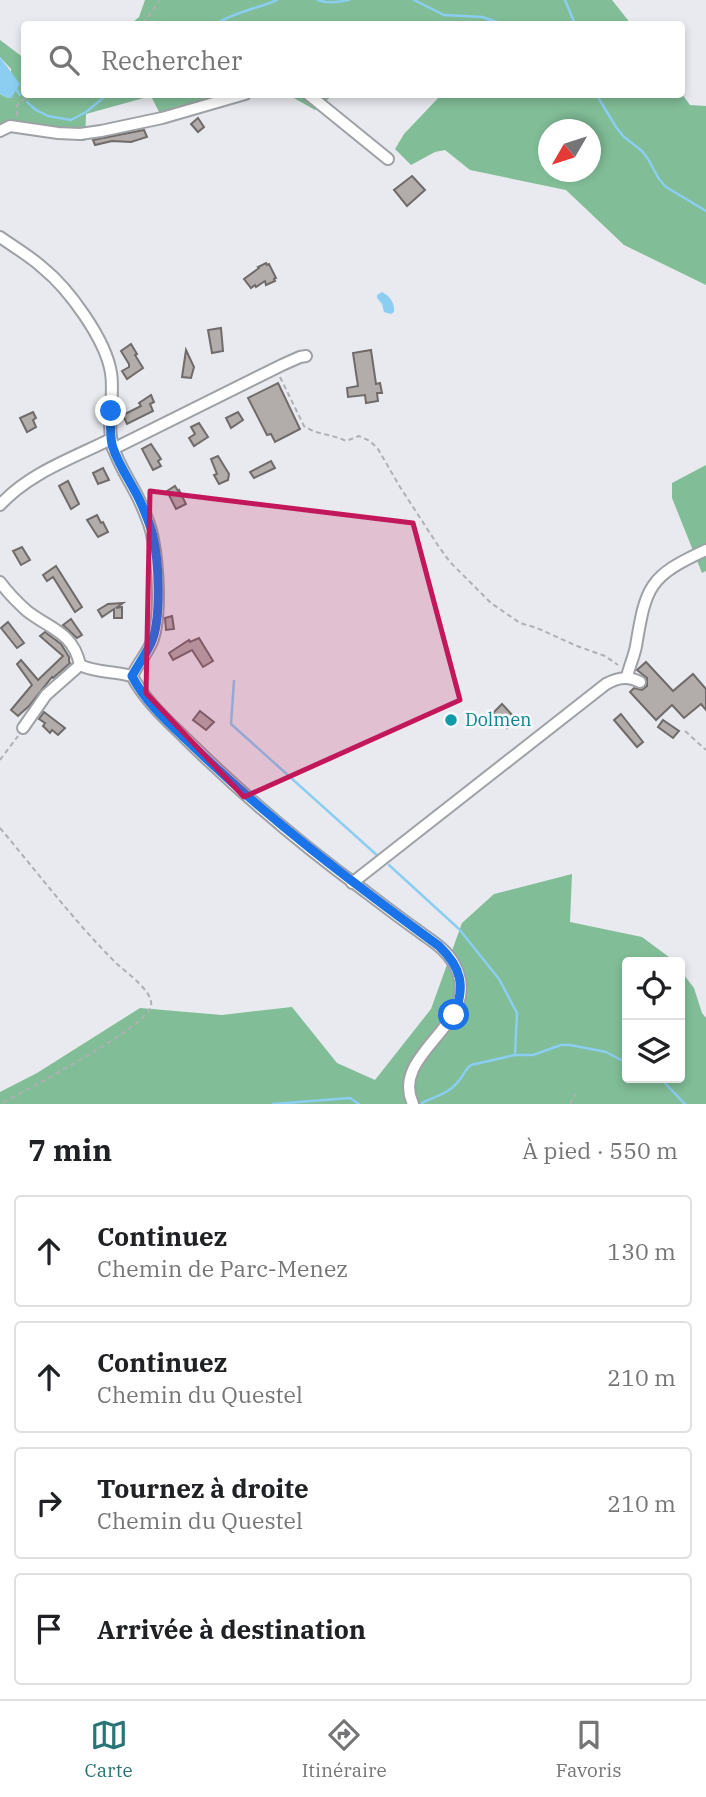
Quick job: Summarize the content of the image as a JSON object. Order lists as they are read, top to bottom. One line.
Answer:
{"places":["Dolmen"],"north":"bottom left","page":{"search":"Rechercher","heading":["7 min","À pied · 550 m"],"list":[["Continuez","Chemin de Parc-Menez","130 m"],["Continuez","Chemin du Questel","210 m"],["Tournez à droite","Chemin du Questel","210 m"],"Arrivée à destination"],"nav":["Carte","Itinéraire","Favoris"]}}
